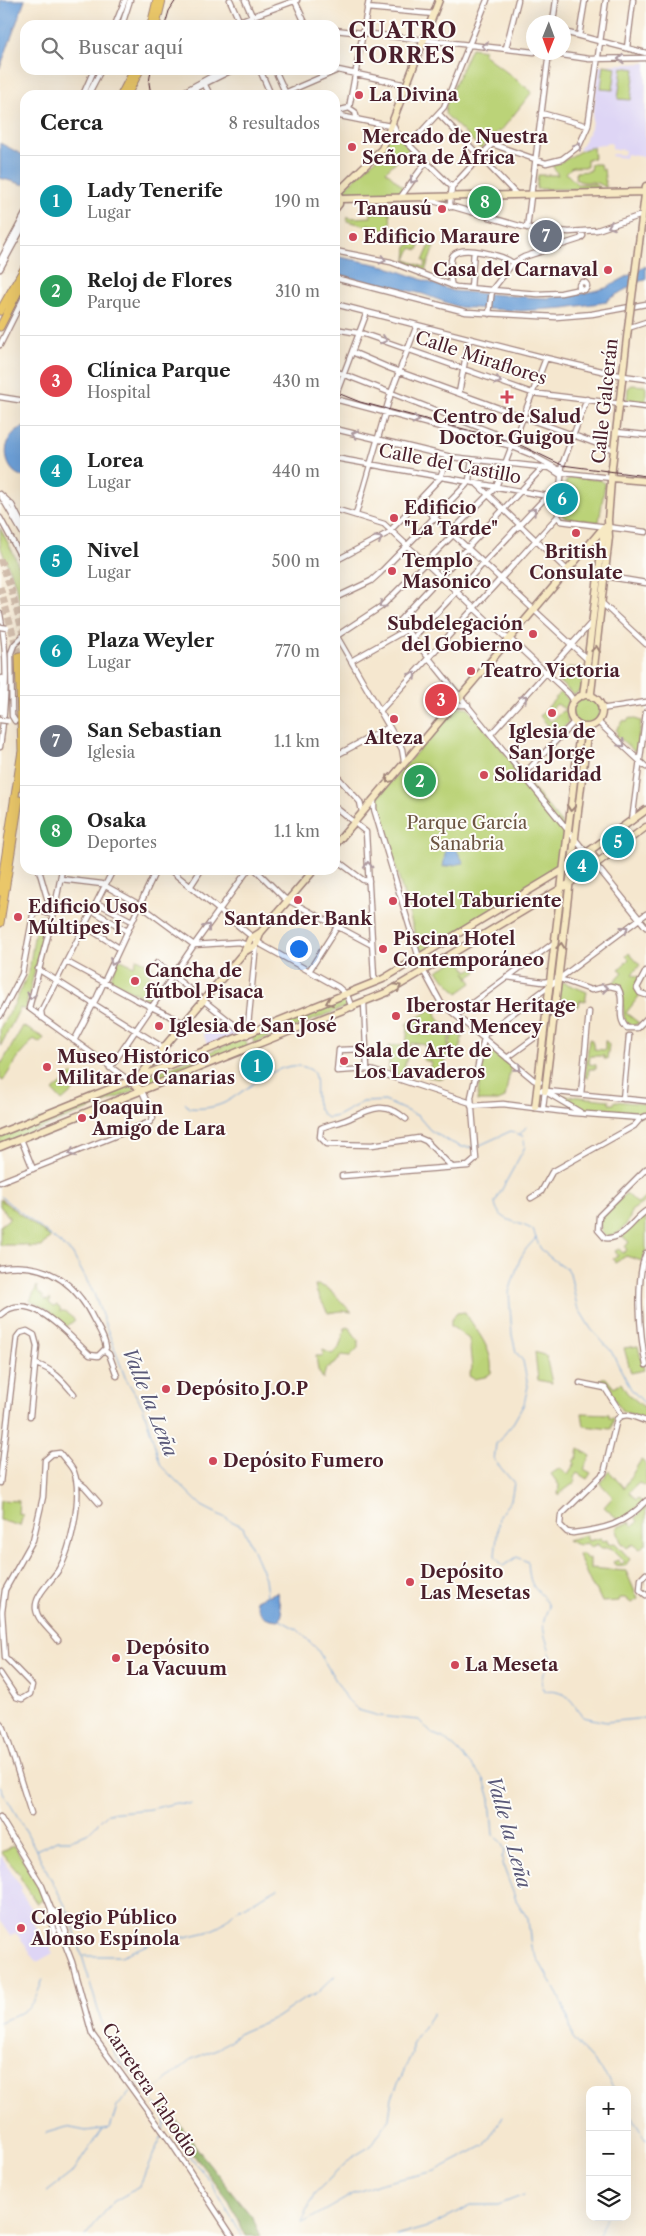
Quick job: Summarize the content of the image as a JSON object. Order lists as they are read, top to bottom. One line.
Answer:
{"streets":{"main road":["Calle Galcerán"],"street":["Calle Miraflores","Calle del Castillo","Carretera Tahodio"]},"crossings":[["Calle Miraflores","Calle Galcerán"]],"districts":["CUATRO TORRES"],"water":["Valle la Leña"],"parks":["Parque García Sanabria"],"places":{"other":["La Divina","Mercado de Nuestra Señora de África","Tanausú","Edificio Maraure","Casa del Carnaval","Edificio \"La Tarde\"","British Consulate","Templo Masónico","Subdelegación del Gobierno","Teatro Victoria","Iglesia de San Jorge","Alteza","Solidaridad","Santander Bank","Hotel Taburiente","Edificio Usos Múltipes I","Piscina Hotel Contemporáneo","Cancha de fútbol Pisaca","Iberostar Heritage Grand Mencey","Iglesia de San José","Sala de Arte de Los Lavaderos","Museo Histórico Militar de Canarias","Joaquin Amigo de Lara","Depósito J.O.P","Depósito Fumero","Depósito Las Mesetas","Depósito La Vacuum","La Meseta","Colegio Público Alonso Espínola"],"health":["Centro de Salud Doctor Guigou"]},"north":"bottom","page":{"search":"Buscar aquí","heading":["Cerca","8 resultados"],"list":[{"mark":"1","name":"Lady Tenerife","note":"Lugar","value":"190 m"},{"mark":"2","name":"Reloj de Flores","note":"Parque","value":"310 m"},{"mark":"3","name":"Clínica Parque","note":"Hospital","value":"430 m"},{"mark":"4","name":"Lorea","note":"Lugar","value":"440 m"},{"mark":"5","name":"Nivel","note":"Lugar","value":"500 m"},{"mark":"6","name":"Plaza Weyler","note":"Lugar","value":"770 m"},{"mark":"7","name":"San Sebastian","note":"Iglesia","value":"1.1 km"},{"mark":"8","name":"Osaka","note":"Deportes","value":"1.1 km"}],"pins":["8","7","6","3","2","5","4","1"],"map_buttons":["+","−"]}}
